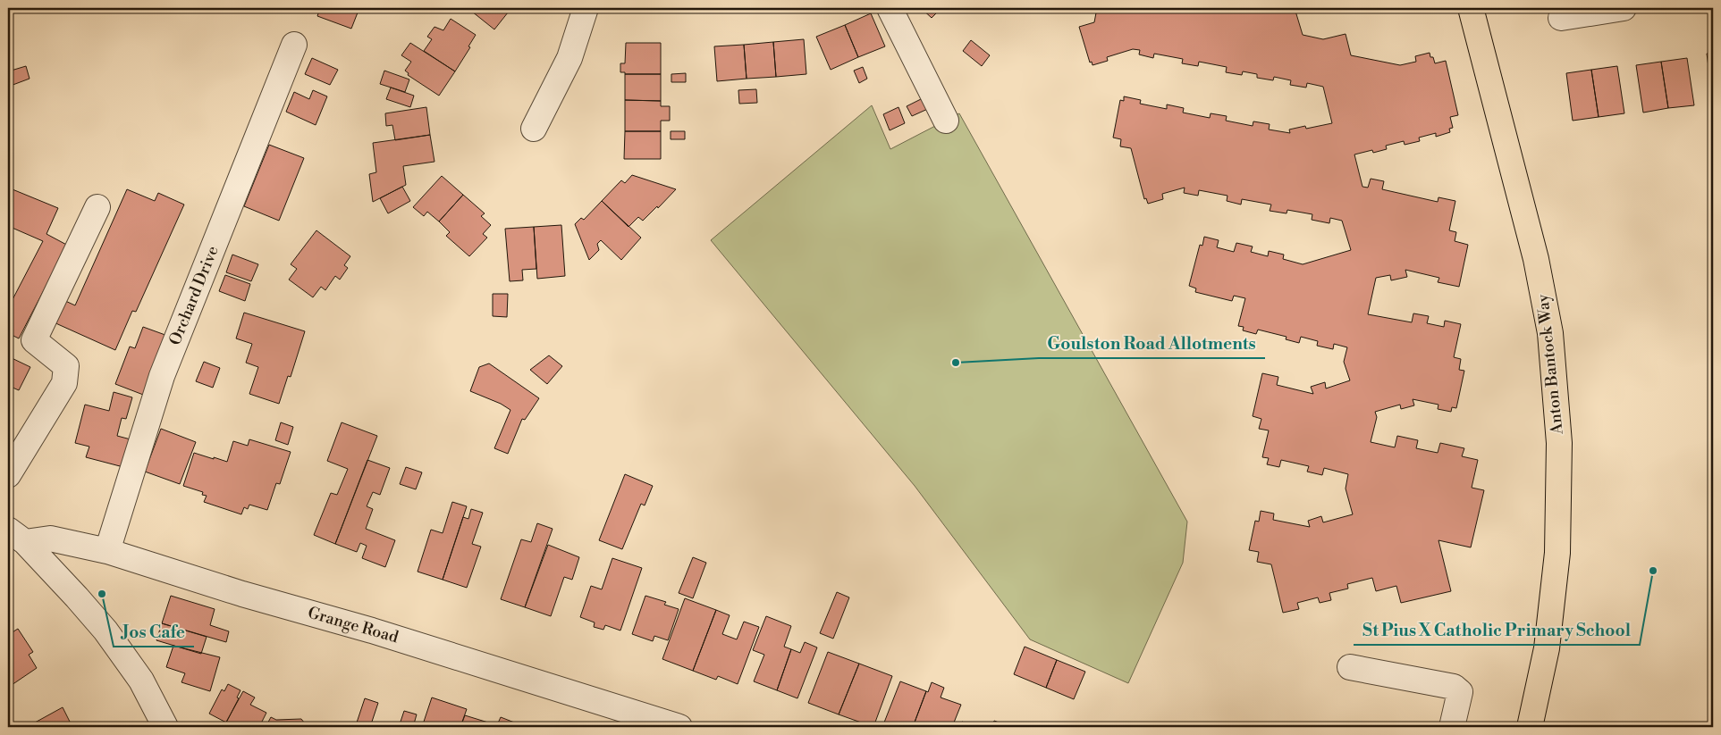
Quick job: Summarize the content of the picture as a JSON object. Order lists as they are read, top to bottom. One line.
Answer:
{"streets":{"highway":["Anton Bantock Way"],"street":["Orchard Drive","Grange Road"]},"crossings":[["Orchard Drive","Grange Road"]],"places":["Goulston Road Allotments","St Pius X Catholic Primary School","Jos Cafe"]}
